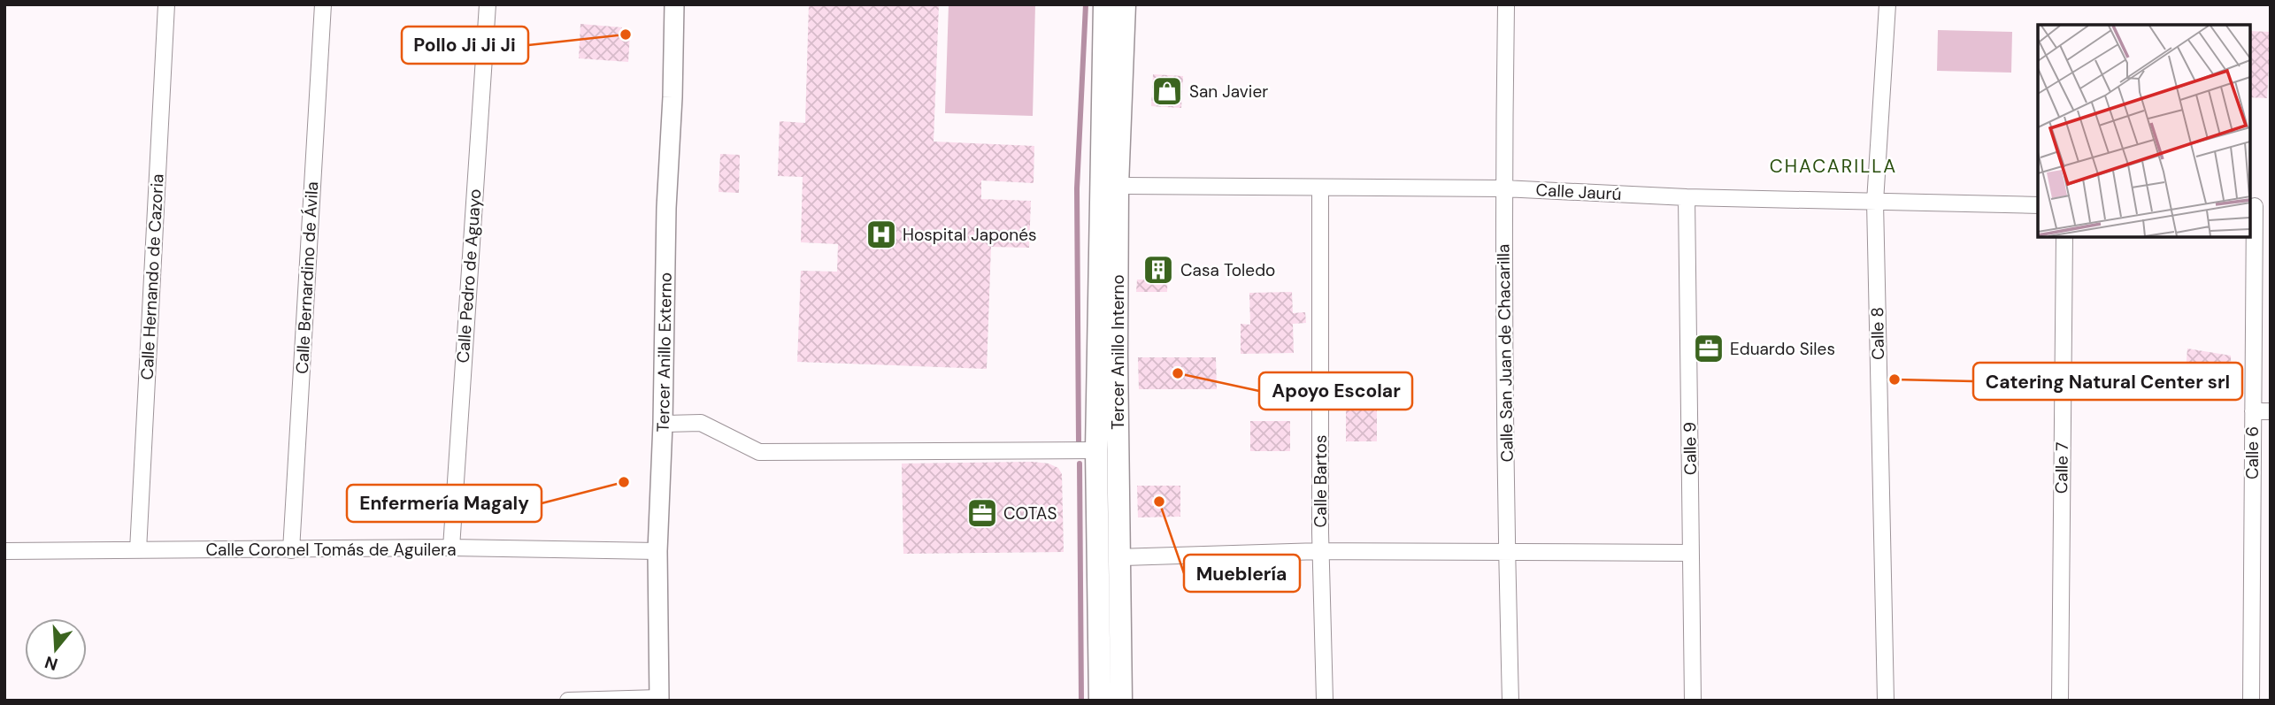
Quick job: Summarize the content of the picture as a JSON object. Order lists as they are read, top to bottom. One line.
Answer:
{"streets":{"main road":["Tercer Anillo Interno"],"street":["Calle Jaurú","Calle Pedro de Aguayo","Calle Hernando de Cazoria","Calle Bernardino de Ávila","Calle 8","Tercer Anillo Externo","Calle San Juan de Chacarilla","Calle 9","Calle 6","Calle 7","Calle Bartos","Calle Coronel Tomás de Aguilera"]},"crossings":[["Calle Jaurú","Calle 8"],["Calle Jaurú","Tercer Anillo Interno"],["Calle Jaurú","Calle San Juan de Chacarilla"],["Calle Jaurú","Calle 9"],["Calle Jaurú","Calle Bartos"],["Calle Pedro de Aguayo","Calle Coronel Tomás de Aguilera"],["Calle Hernando de Cazoria","Calle Coronel Tomás de Aguilera"],["Calle Bernardino de Ávila","Calle Coronel Tomás de Aguilera"],["Tercer Anillo Externo","Calle Coronel Tomás de Aguilera"]],"districts":["CHACARILLA"],"places":{"other":["Pollo Ji Ji Ji","Apoyo Escolar","Catering Natural Center srl","Enfermería Magaly","Mueblería"],"shop":["San Javier"],"hospital":["Hospital Japonés"],"building":["Casa Toledo"],"office":["Eduardo Siles","COTAS"]},"north":"bottom"}
